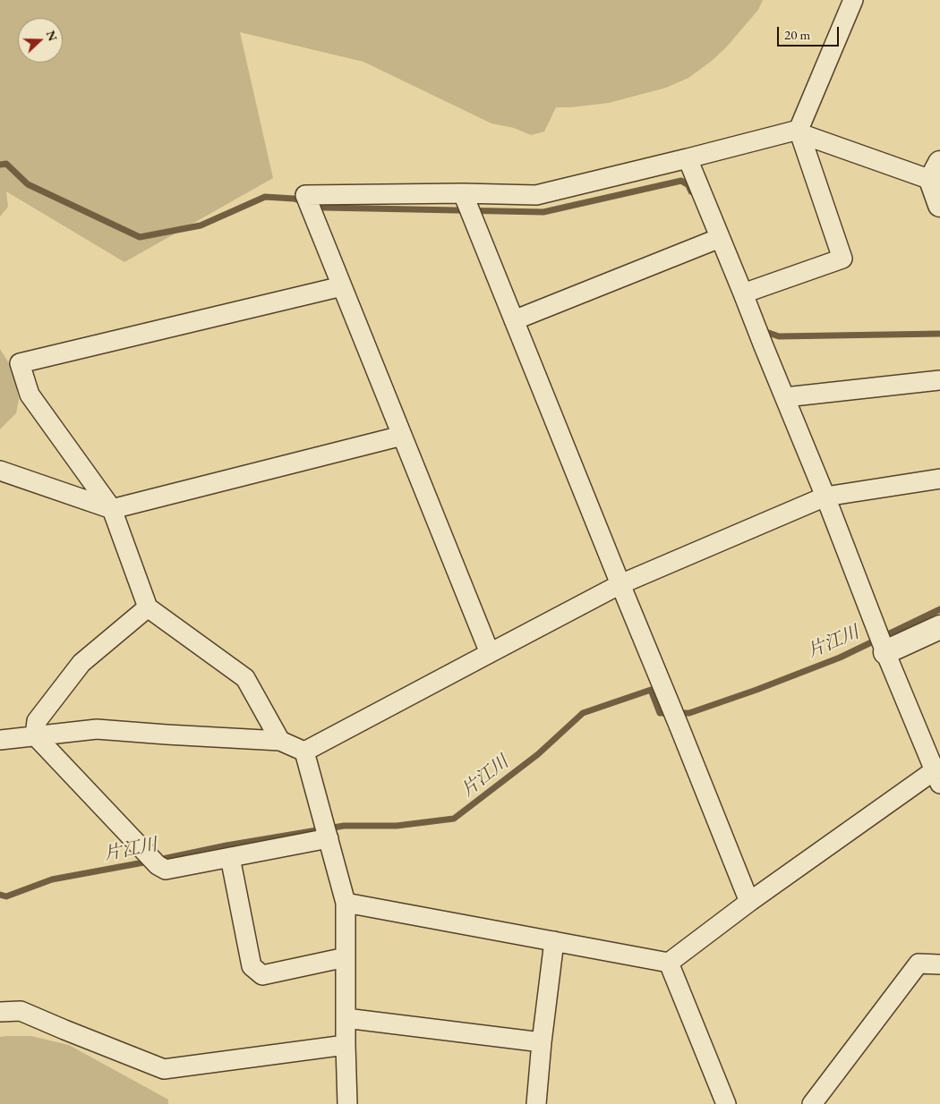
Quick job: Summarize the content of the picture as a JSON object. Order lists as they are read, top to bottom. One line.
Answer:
{"water":["片江川"],"scale_bar":"20 m","north":"right"}
